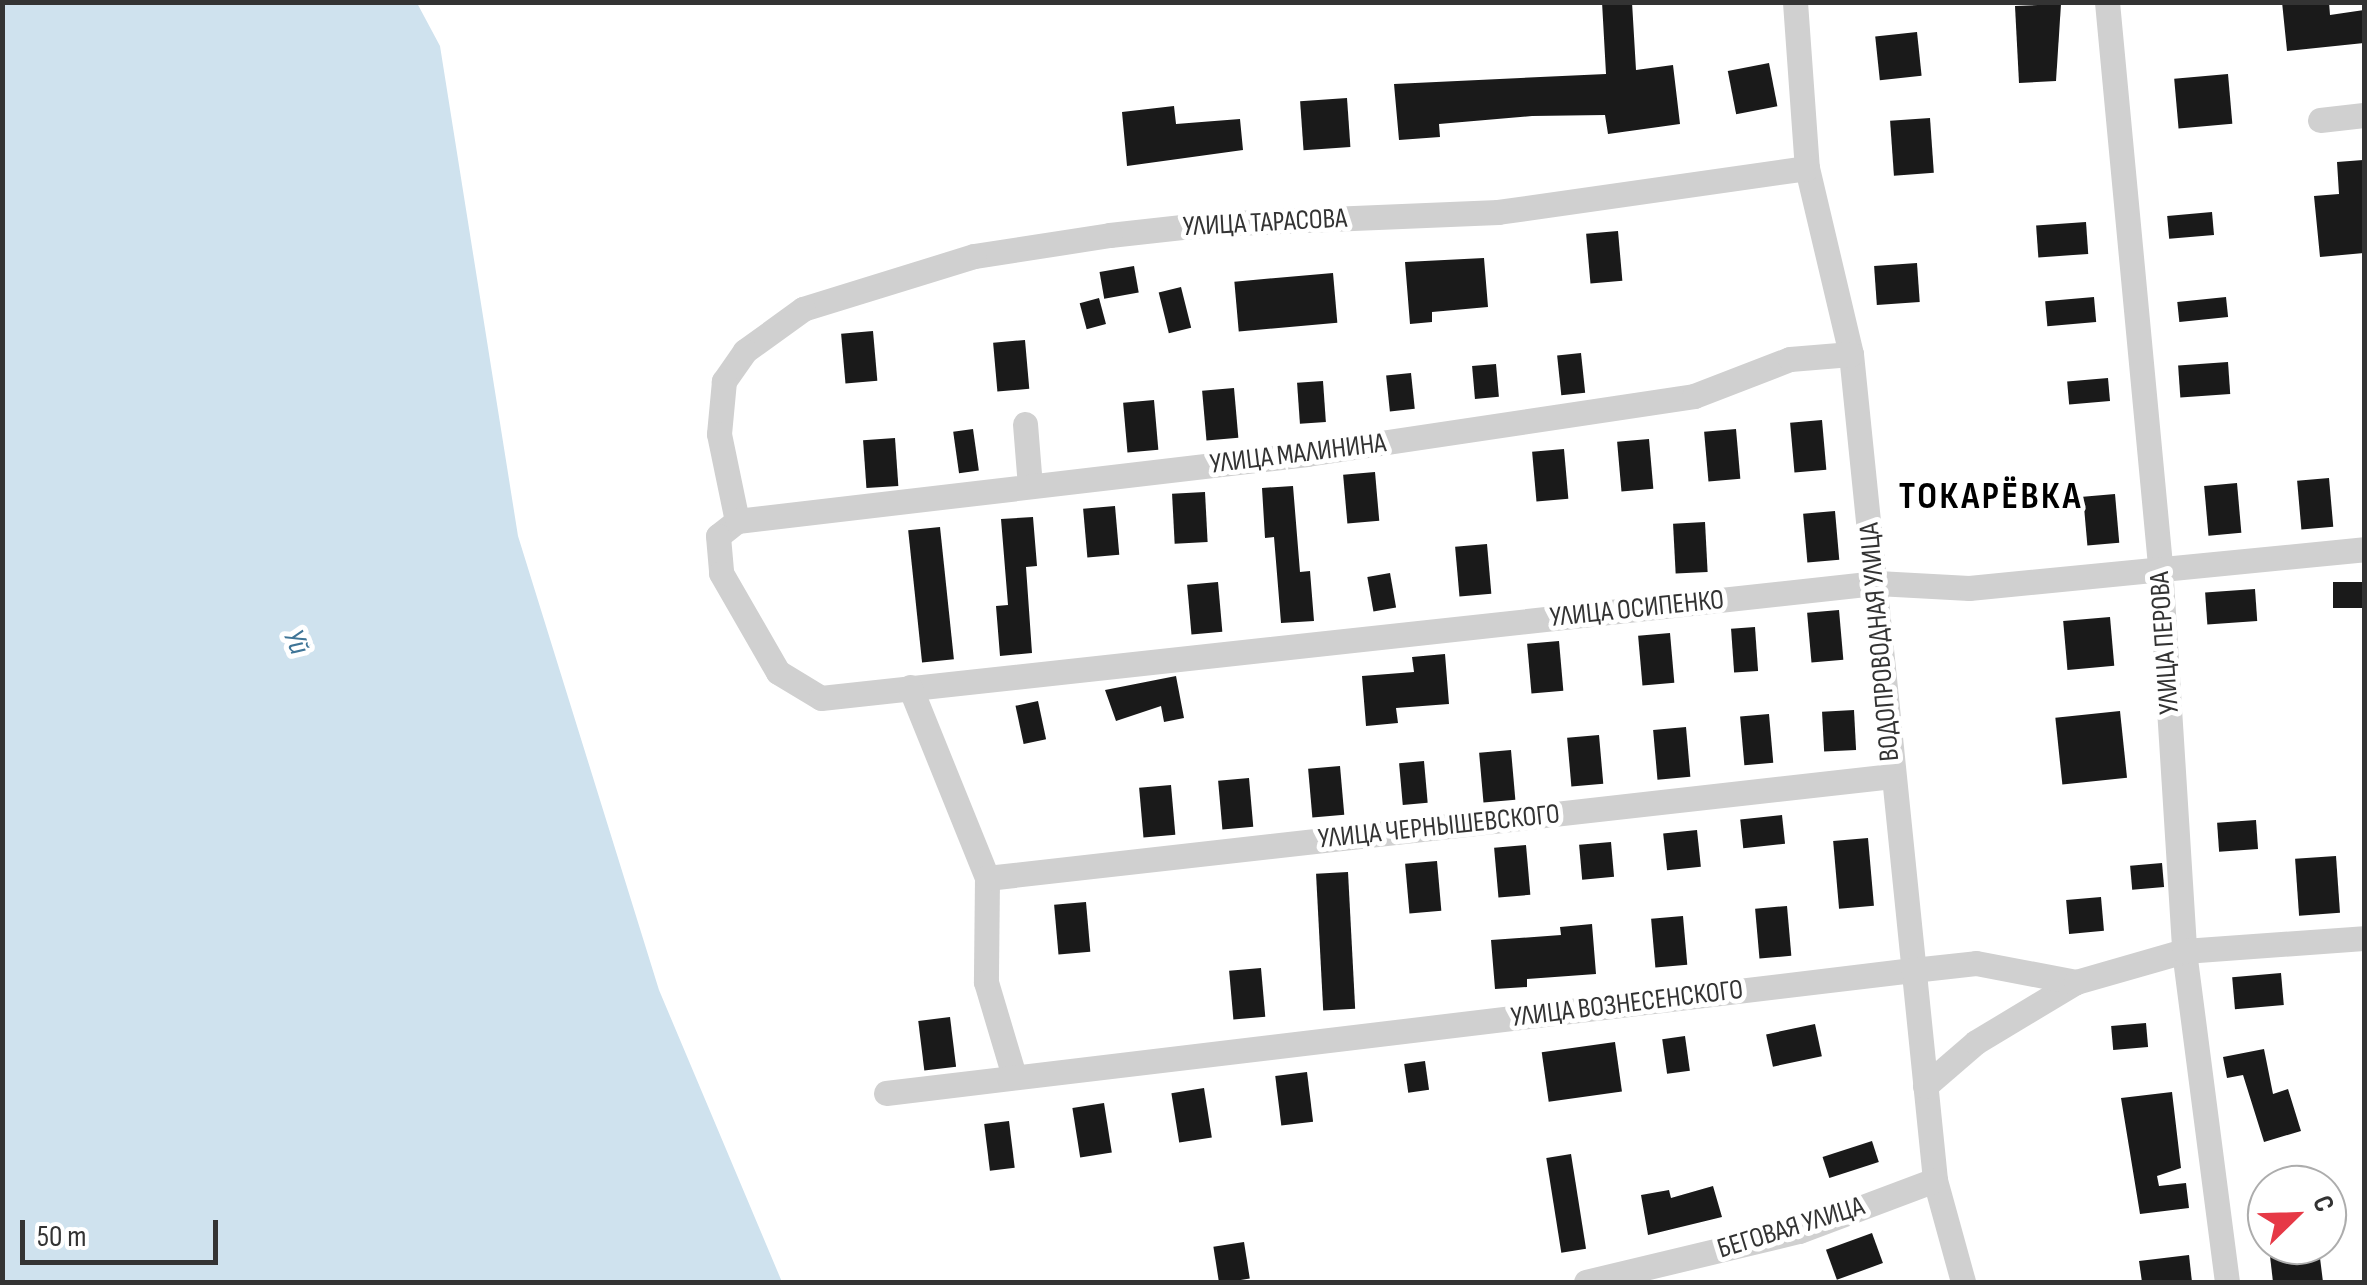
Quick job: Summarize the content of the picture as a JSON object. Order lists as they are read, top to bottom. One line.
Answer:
{"streets":{"street":["УЛИЦА ТАРАСОВА","УЛИЦА МАЛИНИНА","УЛИЦА ОСИПЕНКО","ВОДОПРОВОДНАЯ УЛИЦА","УЛИЦА ПЕРОВА","УЛИЦА ЧЕРНЫШЕВСКОГО","УЛИЦА ВОЗНЕСЕНСКОГО","БЕГОВАЯ УЛИЦА"]},"crossings":[["УЛИЦА ТАРАСОВА","УЛИЦА МАЛИНИНА"],["УЛИЦА ТАРАСОВА","УЛИЦА ОСИПЕНКО"],["УЛИЦА ТАРАСОВА","ВОДОПРОВОДНАЯ УЛИЦА"],["УЛИЦА МАЛИНИНА","УЛИЦА ОСИПЕНКО"],["УЛИЦА МАЛИНИНА","ВОДОПРОВОДНАЯ УЛИЦА"],["УЛИЦА ОСИПЕНКО","ВОДОПРОВОДНАЯ УЛИЦА"],["УЛИЦА ОСИПЕНКО","УЛИЦА ПЕРОВА"],["ВОДОПРОВОДНАЯ УЛИЦА","УЛИЦА ЧЕРНЫШЕВСКОГО"],["ВОДОПРОВОДНАЯ УЛИЦА","УЛИЦА ВОЗНЕСЕНСКОГО"],["ВОДОПРОВОДНАЯ УЛИЦА","БЕГОВАЯ УЛИЦА"],["УЛИЦА ПЕРОВА","УЛИЦА ВОЗНЕСЕНСКОГО"]],"districts":["ТОКАРЁВКА"],"water":["Уй"],"scale_bar":"50 m","north":"top right"}
